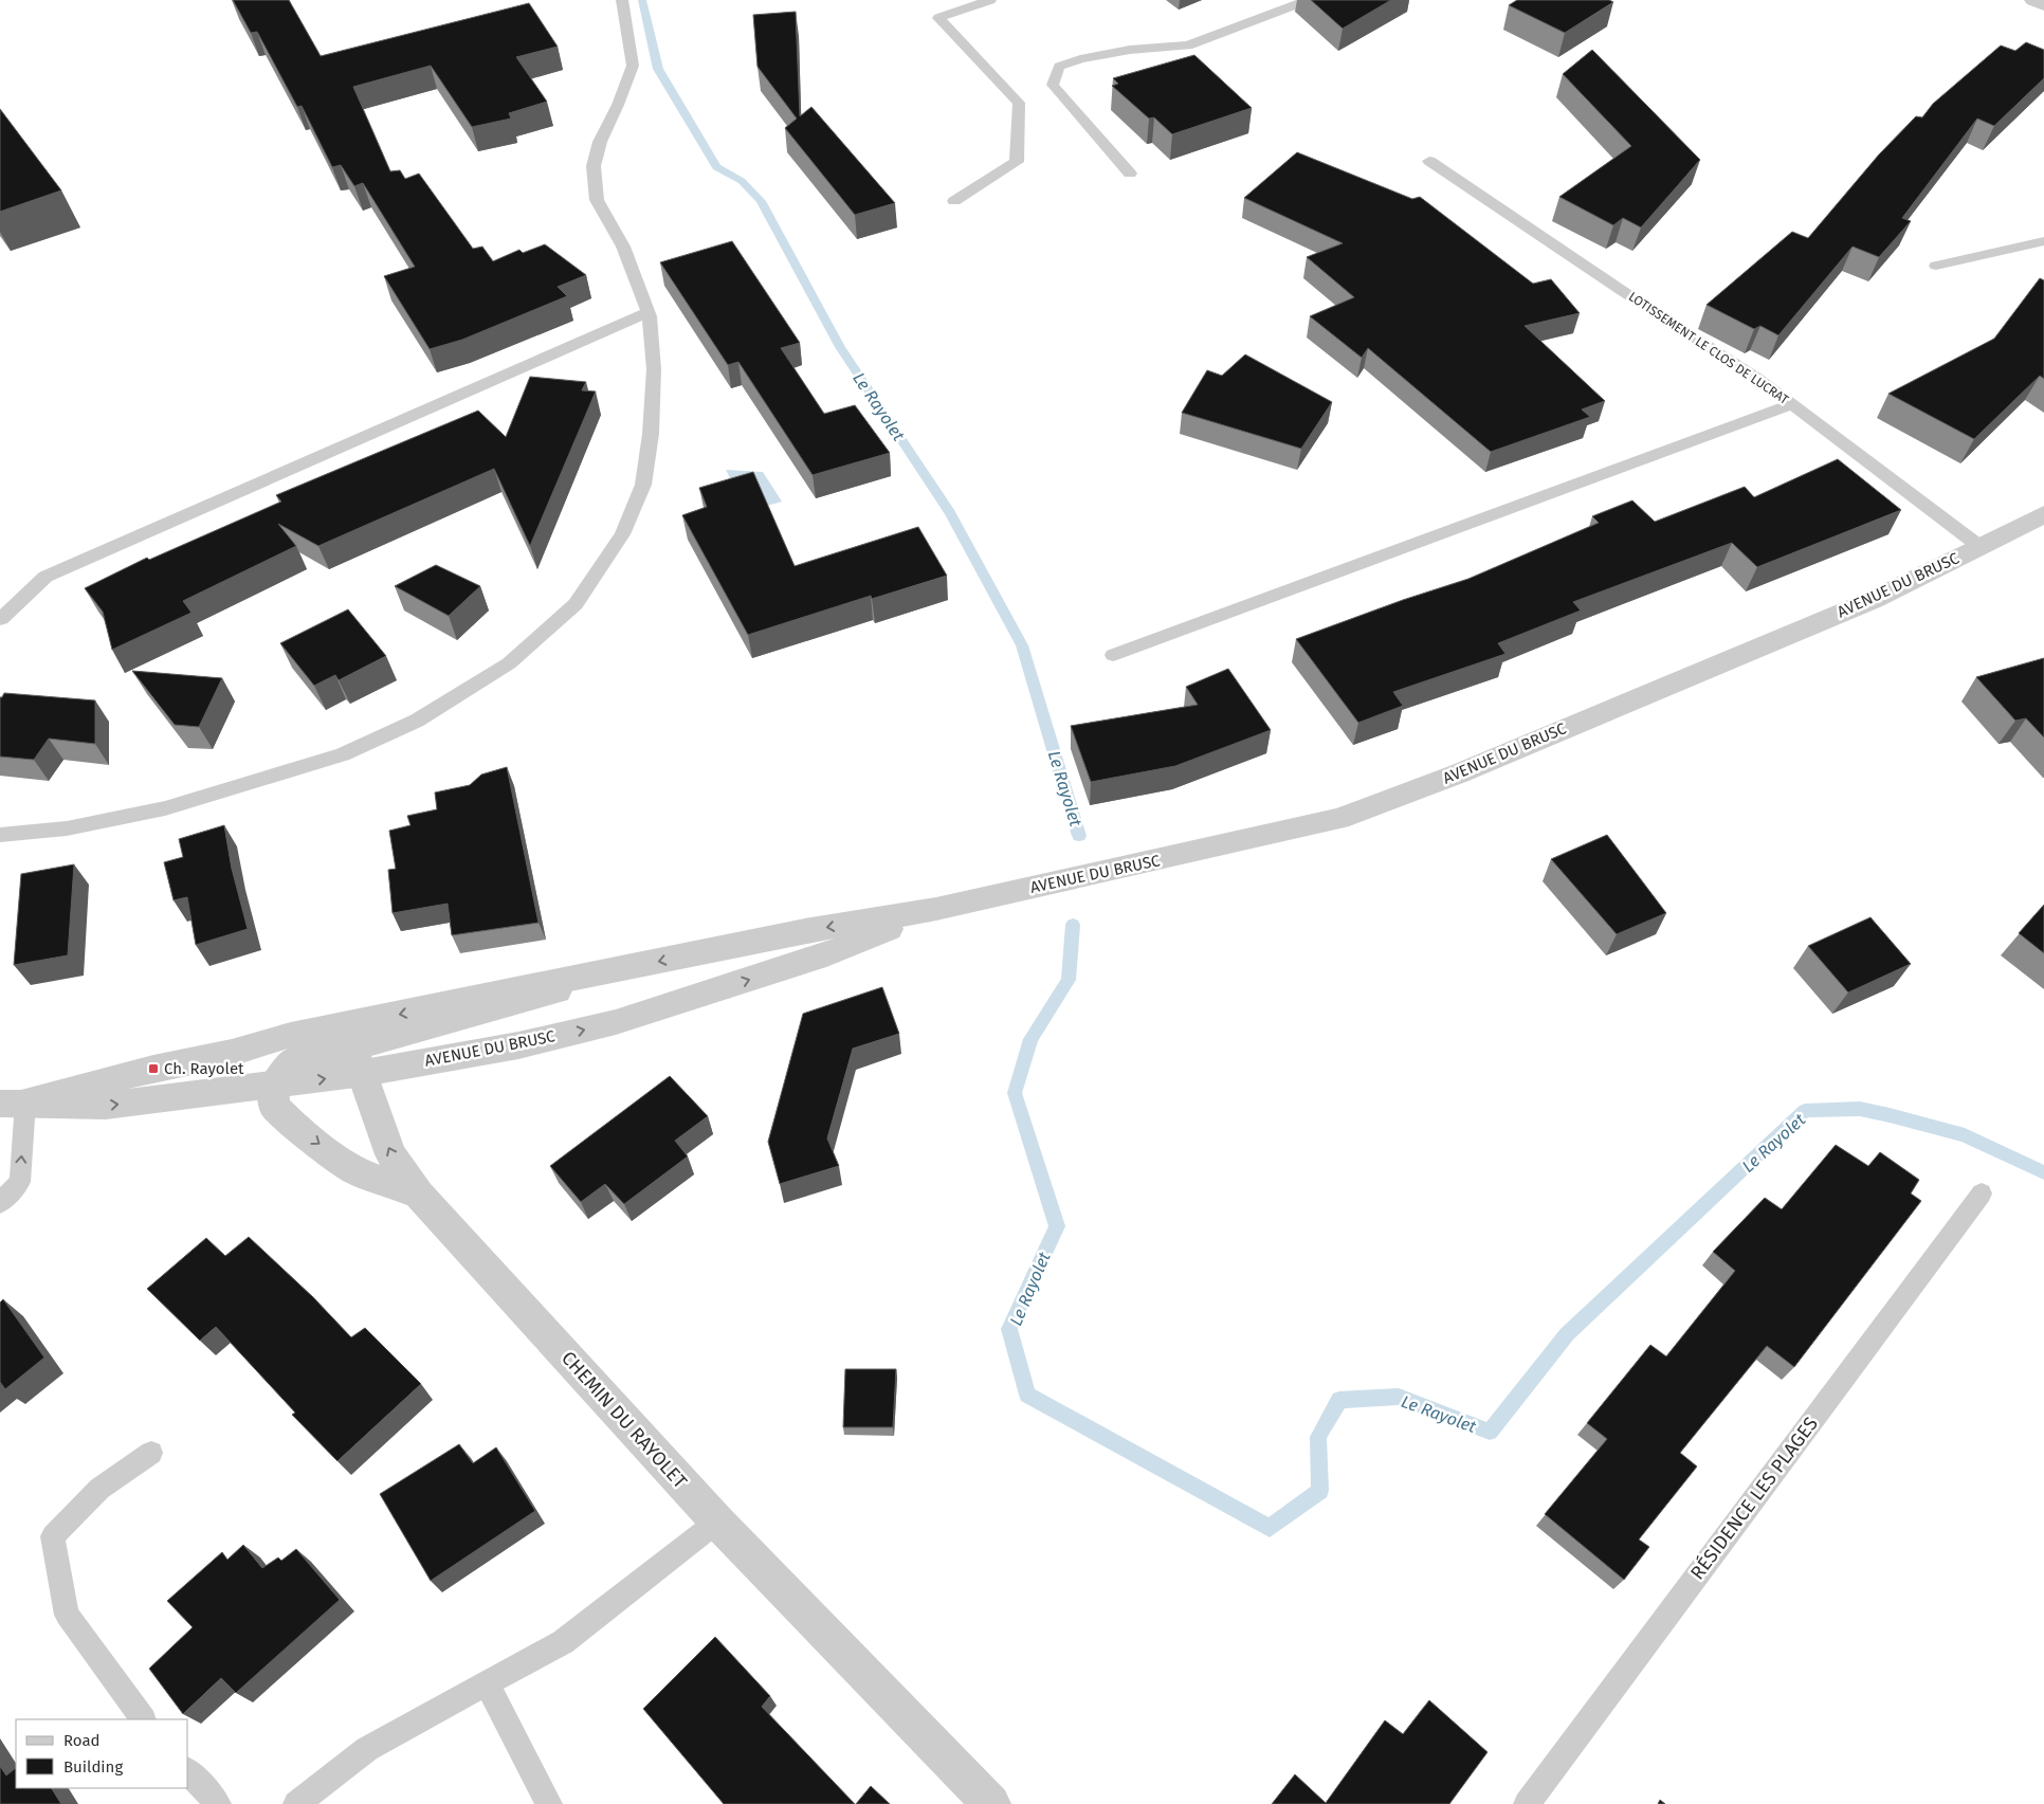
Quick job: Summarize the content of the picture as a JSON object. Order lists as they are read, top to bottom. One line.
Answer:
{"streets":{"street":["AVENUE DU BRUSC","CHEMIN DU RAYOLET"],"lane":["LOTISSEMENT LE CLOS DE LUCRAT","RÉSIDENCE LES PLAGES"]},"crossings":[["LOTISSEMENT LE CLOS DE LUCRAT","AVENUE DU BRUSC"],["AVENUE DU BRUSC","CHEMIN DU RAYOLET"]],"water":["Le Rayolet"],"places":{"transit":["Ch. Rayolet"]},"legend":["Road","Building"]}
